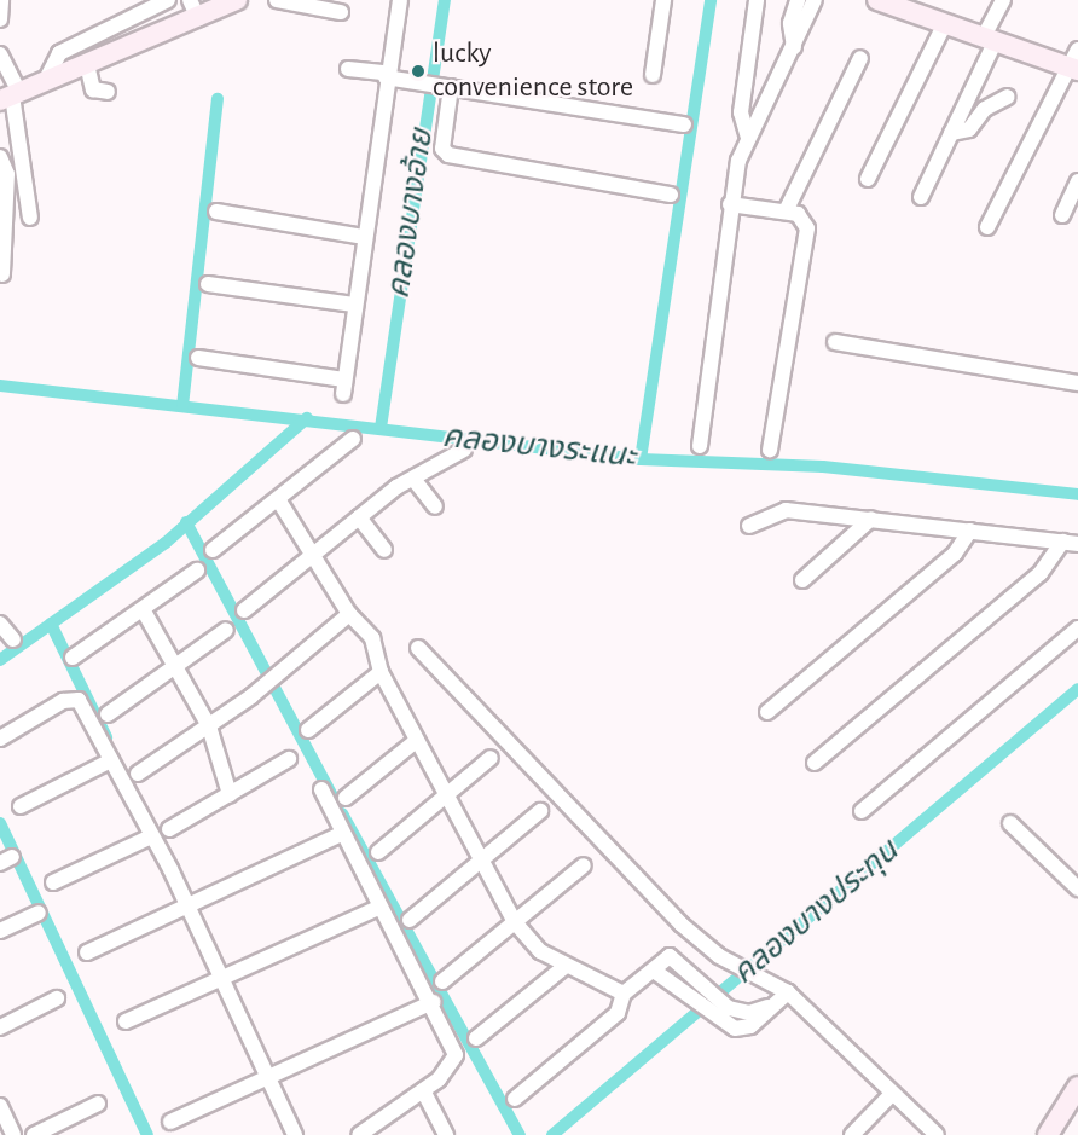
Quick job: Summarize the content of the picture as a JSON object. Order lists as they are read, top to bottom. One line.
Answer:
{"water":["คลองบางอ้าย","คลองบางระแนะ","คลองบางประทุน"],"places":["lucky convenience store"]}
